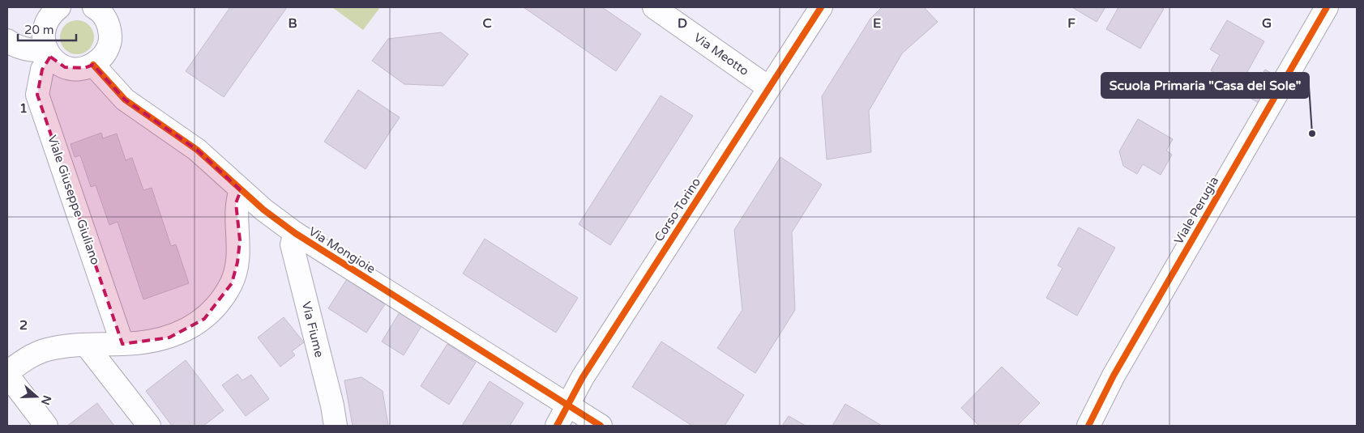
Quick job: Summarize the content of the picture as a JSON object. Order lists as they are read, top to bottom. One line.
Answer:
{"streets":{"street":["Via Meotto","Viale Giuseppe Giuliano","Corso Torino","Viale Perugia","Via Mongioie","Via Fiume"]},"crossings":[["Via Meotto","Corso Torino"],["Corso Torino","Via Mongioie"],["Via Mongioie","Via Fiume"]],"places":["Scuola Primaria \"Casa del Sole\""],"scale_bar":"20 m","north":"right","grid":{"columns":["B","C","D","E","F","G"],"rows":["1","2"]}}
